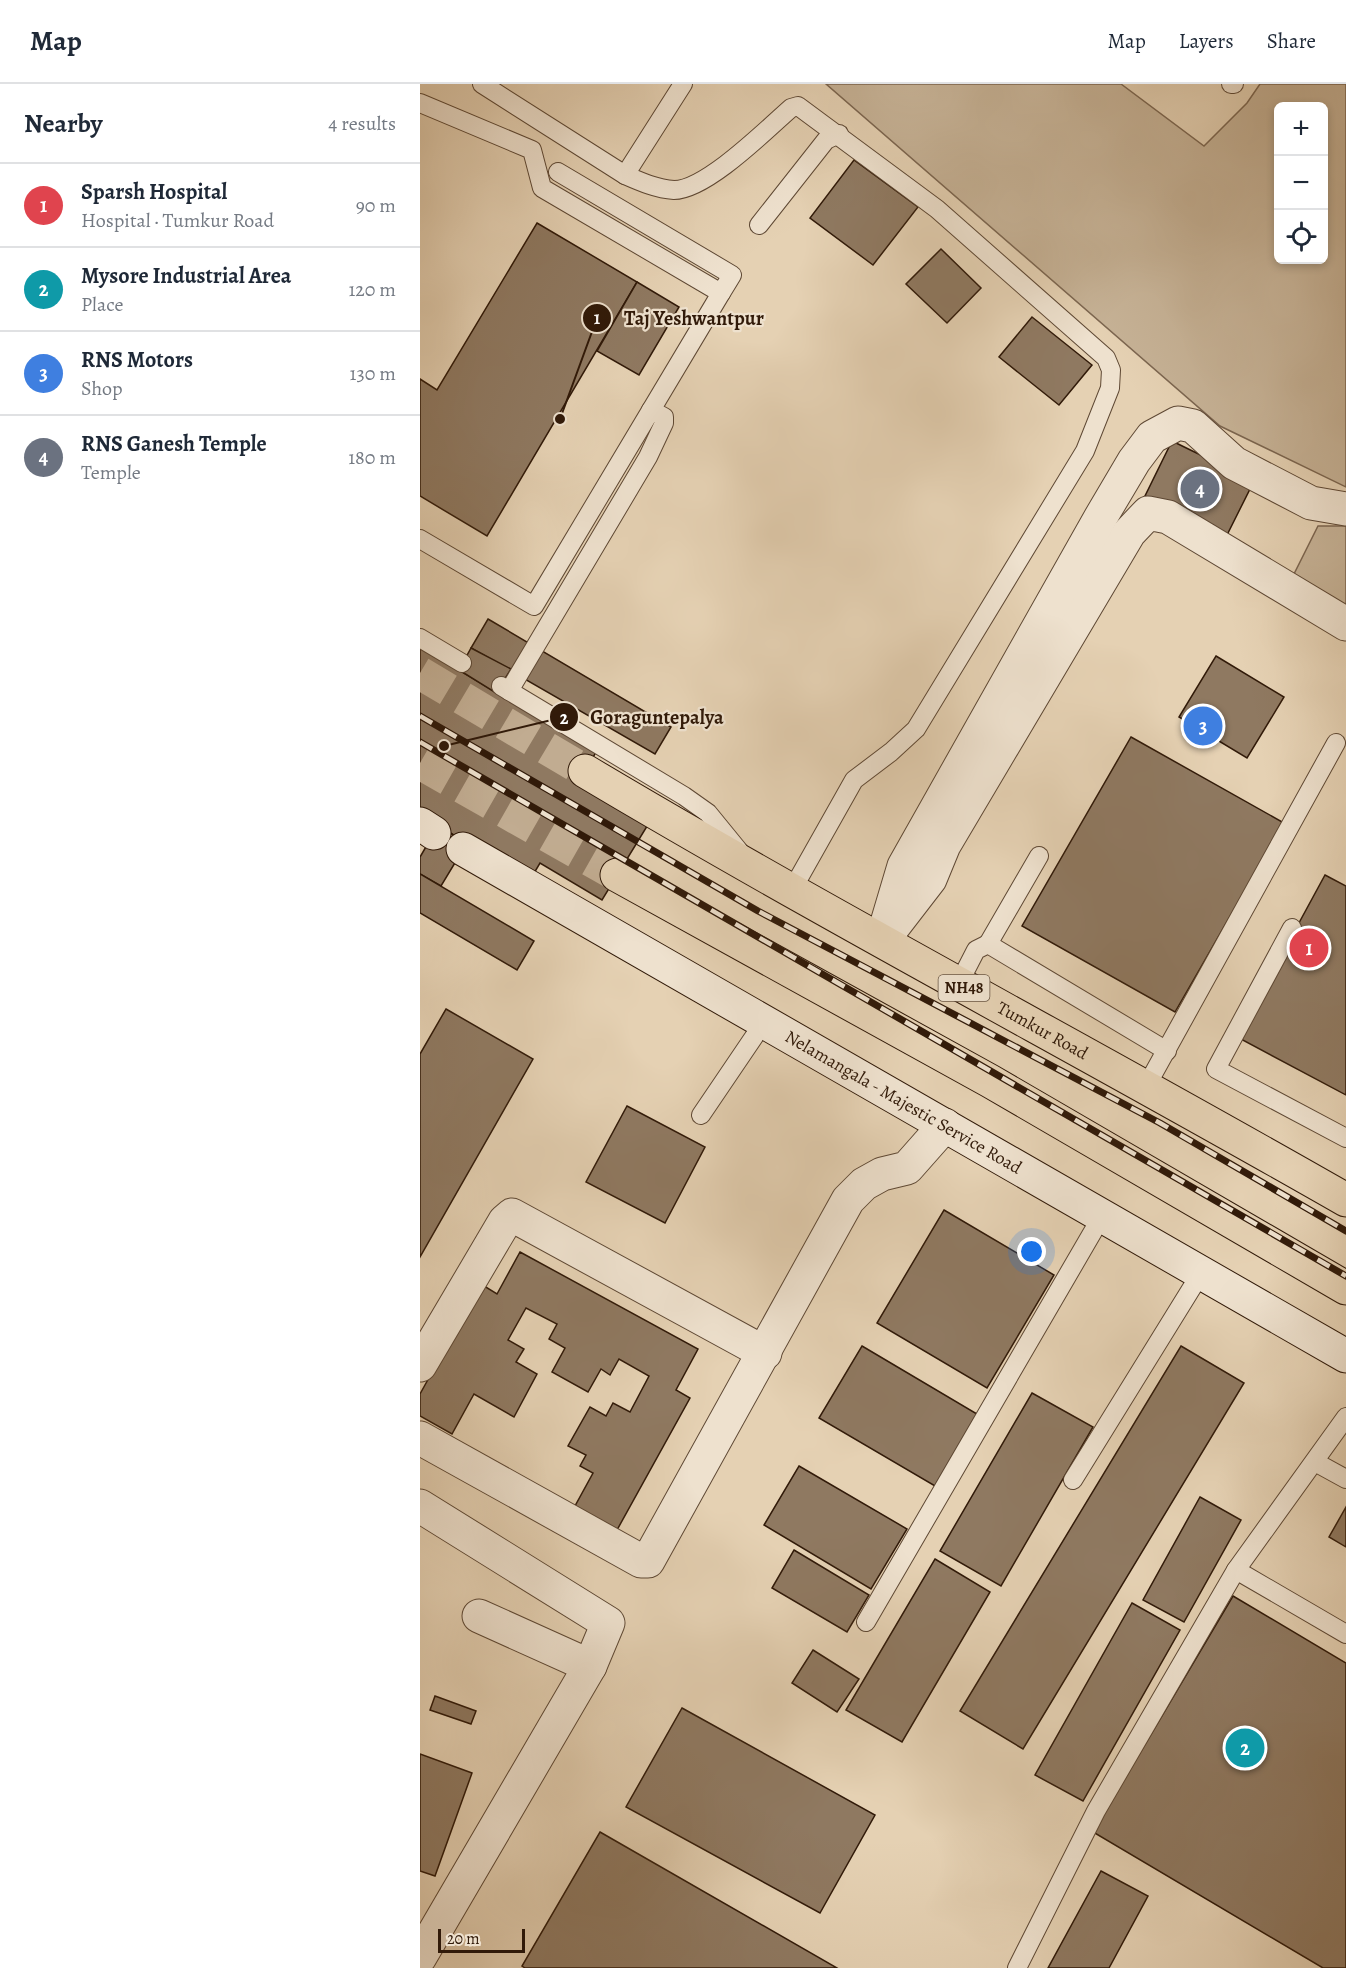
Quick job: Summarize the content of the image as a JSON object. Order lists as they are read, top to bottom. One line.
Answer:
{"streets":{"highway":["NH48","Tumkur Road"],"street":["Nelamangala - Majestic Service Road"]},"places":["Taj Yeshwantpur","Goraguntepalya"],"scale_bar":"20 m","page":{"header":"Map","nav":["Map","Layers","Share"],"heading":["Nearby","4 results"],"map_buttons":["+","−"],"list":[{"mark":"1","name":"Sparsh Hospital","note":"Hospital · Tumkur Road","value":"90 m"},{"mark":"2","name":"Mysore Industrial Area","note":"Place","value":"120 m"},{"mark":"3","name":"RNS Motors","note":"Shop","value":"130 m"},{"mark":"4","name":"RNS Ganesh Temple","note":"Temple","value":"180 m"}],"pins":["4","3","1","2"],"scale":"20 m"}}
